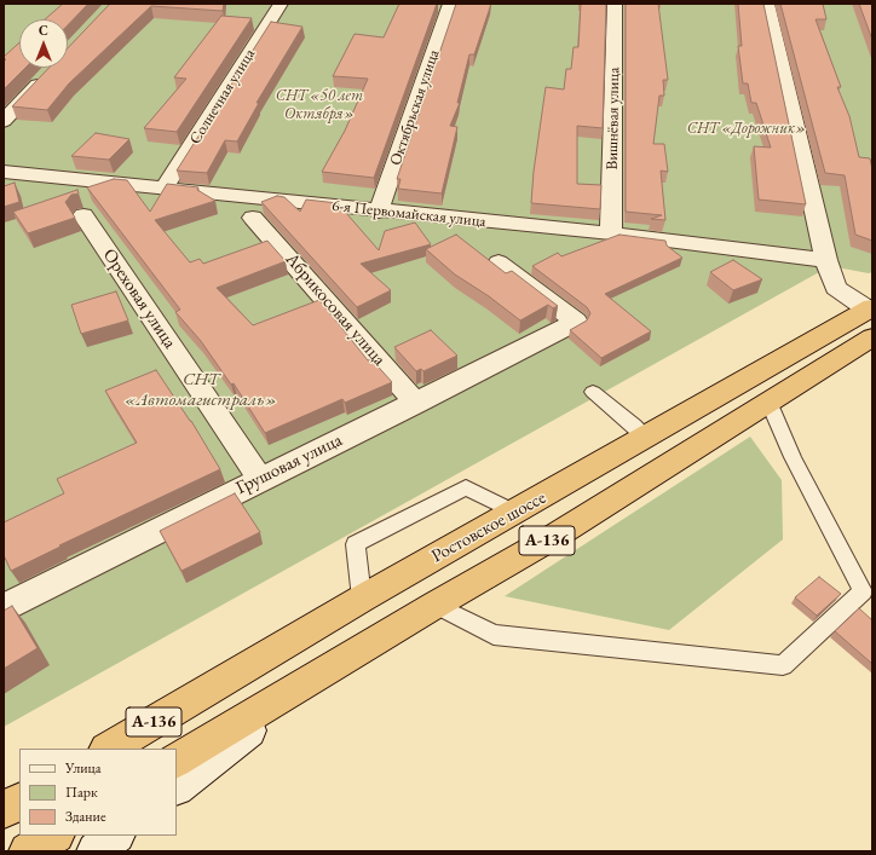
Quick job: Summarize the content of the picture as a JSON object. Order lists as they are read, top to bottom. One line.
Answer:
{"streets":{"highway":["Ростовское шоссе","А-136"],"street":["Солнечная улица","Октябрьская улица","Вишнёвая улица","6-я Первомайская улица","Ореховая улица","Абрикосовая улица","Грушовая улица"]},"crossings":[["Солнечная улица","6-я Первомайская улица"],["Октябрьская улица","6-я Первомайская улица"],["Вишнёвая улица","6-я Первомайская улица"],["Ореховая улица","Грушовая улица"],["Абрикосовая улица","Грушовая улица"],["Ростовское шоссе","А-136"]],"parks":["СНТ «50 лет Октября»","СНТ «Дорожник»","СНТ «Автомагистраль»"],"legend":["Улица","Парк","Здание"],"north":"top"}
